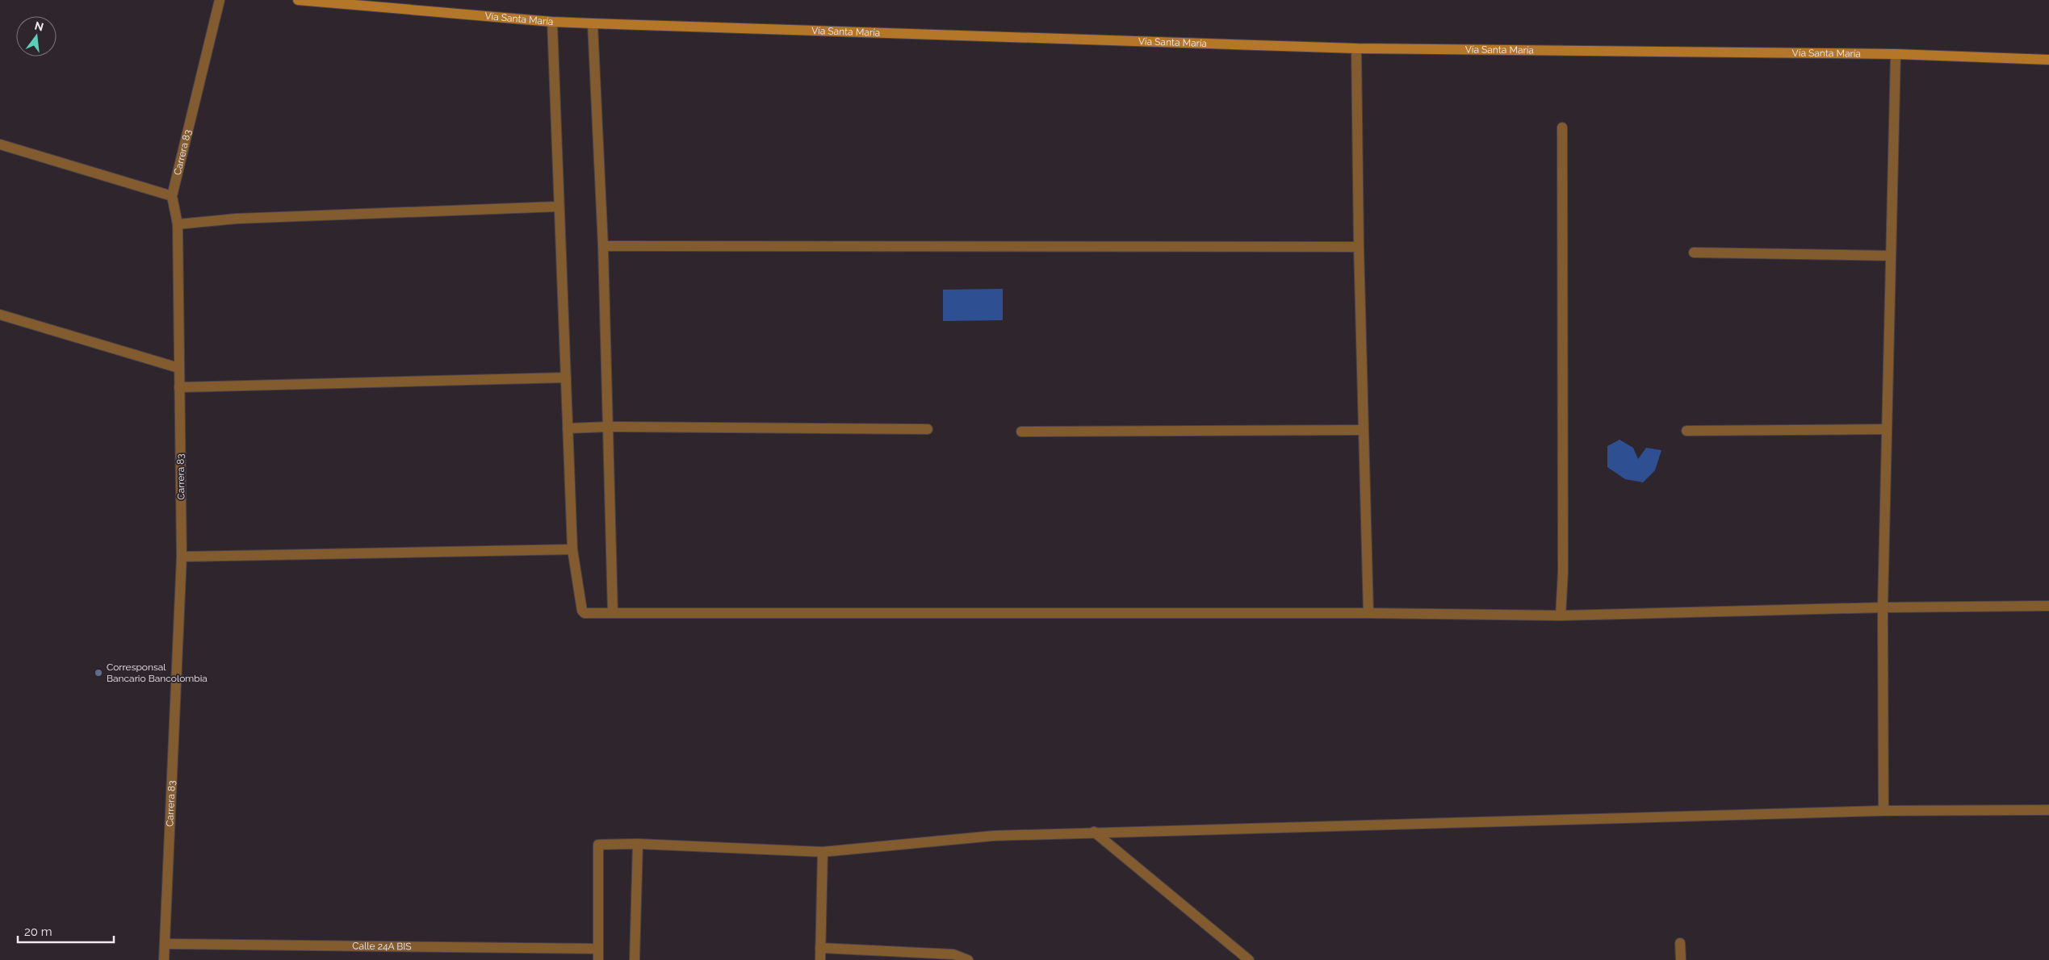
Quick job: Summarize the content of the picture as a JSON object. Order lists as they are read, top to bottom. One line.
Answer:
{"streets":{"main road":["Vía Santa María"],"street":["Carrera 83","Calle 24A BIS"]},"crossings":[["Carrera 83","Calle 24A BIS"]],"places":["Corresponsal Bancario Bancolombia"],"scale_bar":"20 m","north":"top"}
